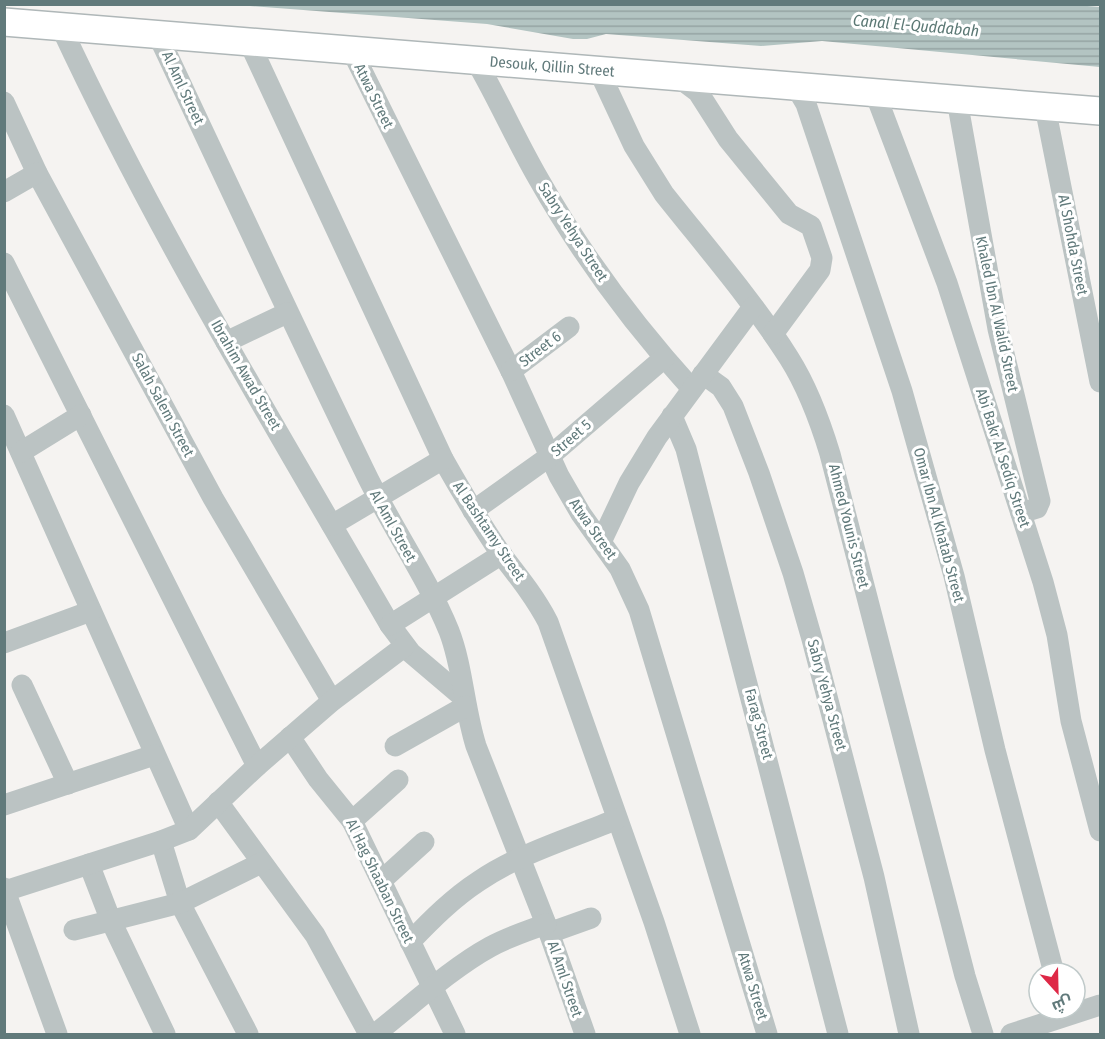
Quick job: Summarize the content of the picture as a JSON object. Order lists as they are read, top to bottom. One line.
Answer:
{"streets":{"main road":["Desouk, Qillin Street"],"street":["Al Aml Street","Atwa Street","Sabry Yehya Street","Al Shohda Street","Khaled Ibn Al Walid Street","Street 6","Ibrahim Awad Street","Salah Salem Street","Street 5","Abi Bakr Al Sediq Street","Omar Ibn Al Khatab Street","Ahmed Younis Street","Al Bashtamy Street","Farag Street","Al Hag Shaaban Street"]},"crossings":[["Desouk, Qillin Street","Al Aml Street"],["Desouk, Qillin Street","Atwa Street"],["Desouk, Qillin Street","Sabry Yehya Street"],["Desouk, Qillin Street","Al Shohda Street"],["Desouk, Qillin Street","Khaled Ibn Al Walid Street"],["Desouk, Qillin Street","Ibrahim Awad Street"],["Desouk, Qillin Street","Abi Bakr Al Sediq Street"],["Desouk, Qillin Street","Omar Ibn Al Khatab Street"],["Desouk, Qillin Street","Ahmed Younis Street"],["Desouk, Qillin Street","Al Bashtamy Street"],["Al Aml Street","Ibrahim Awad Street"],["Atwa Street","Street 6"],["Atwa Street","Street 5"],["Sabry Yehya Street","Street 5"],["Khaled Ibn Al Walid Street","Abi Bakr Al Sediq Street"],["Street 5","Al Bashtamy Street"]],"water":["Canal El-Quddabah"],"north":"bottom"}
